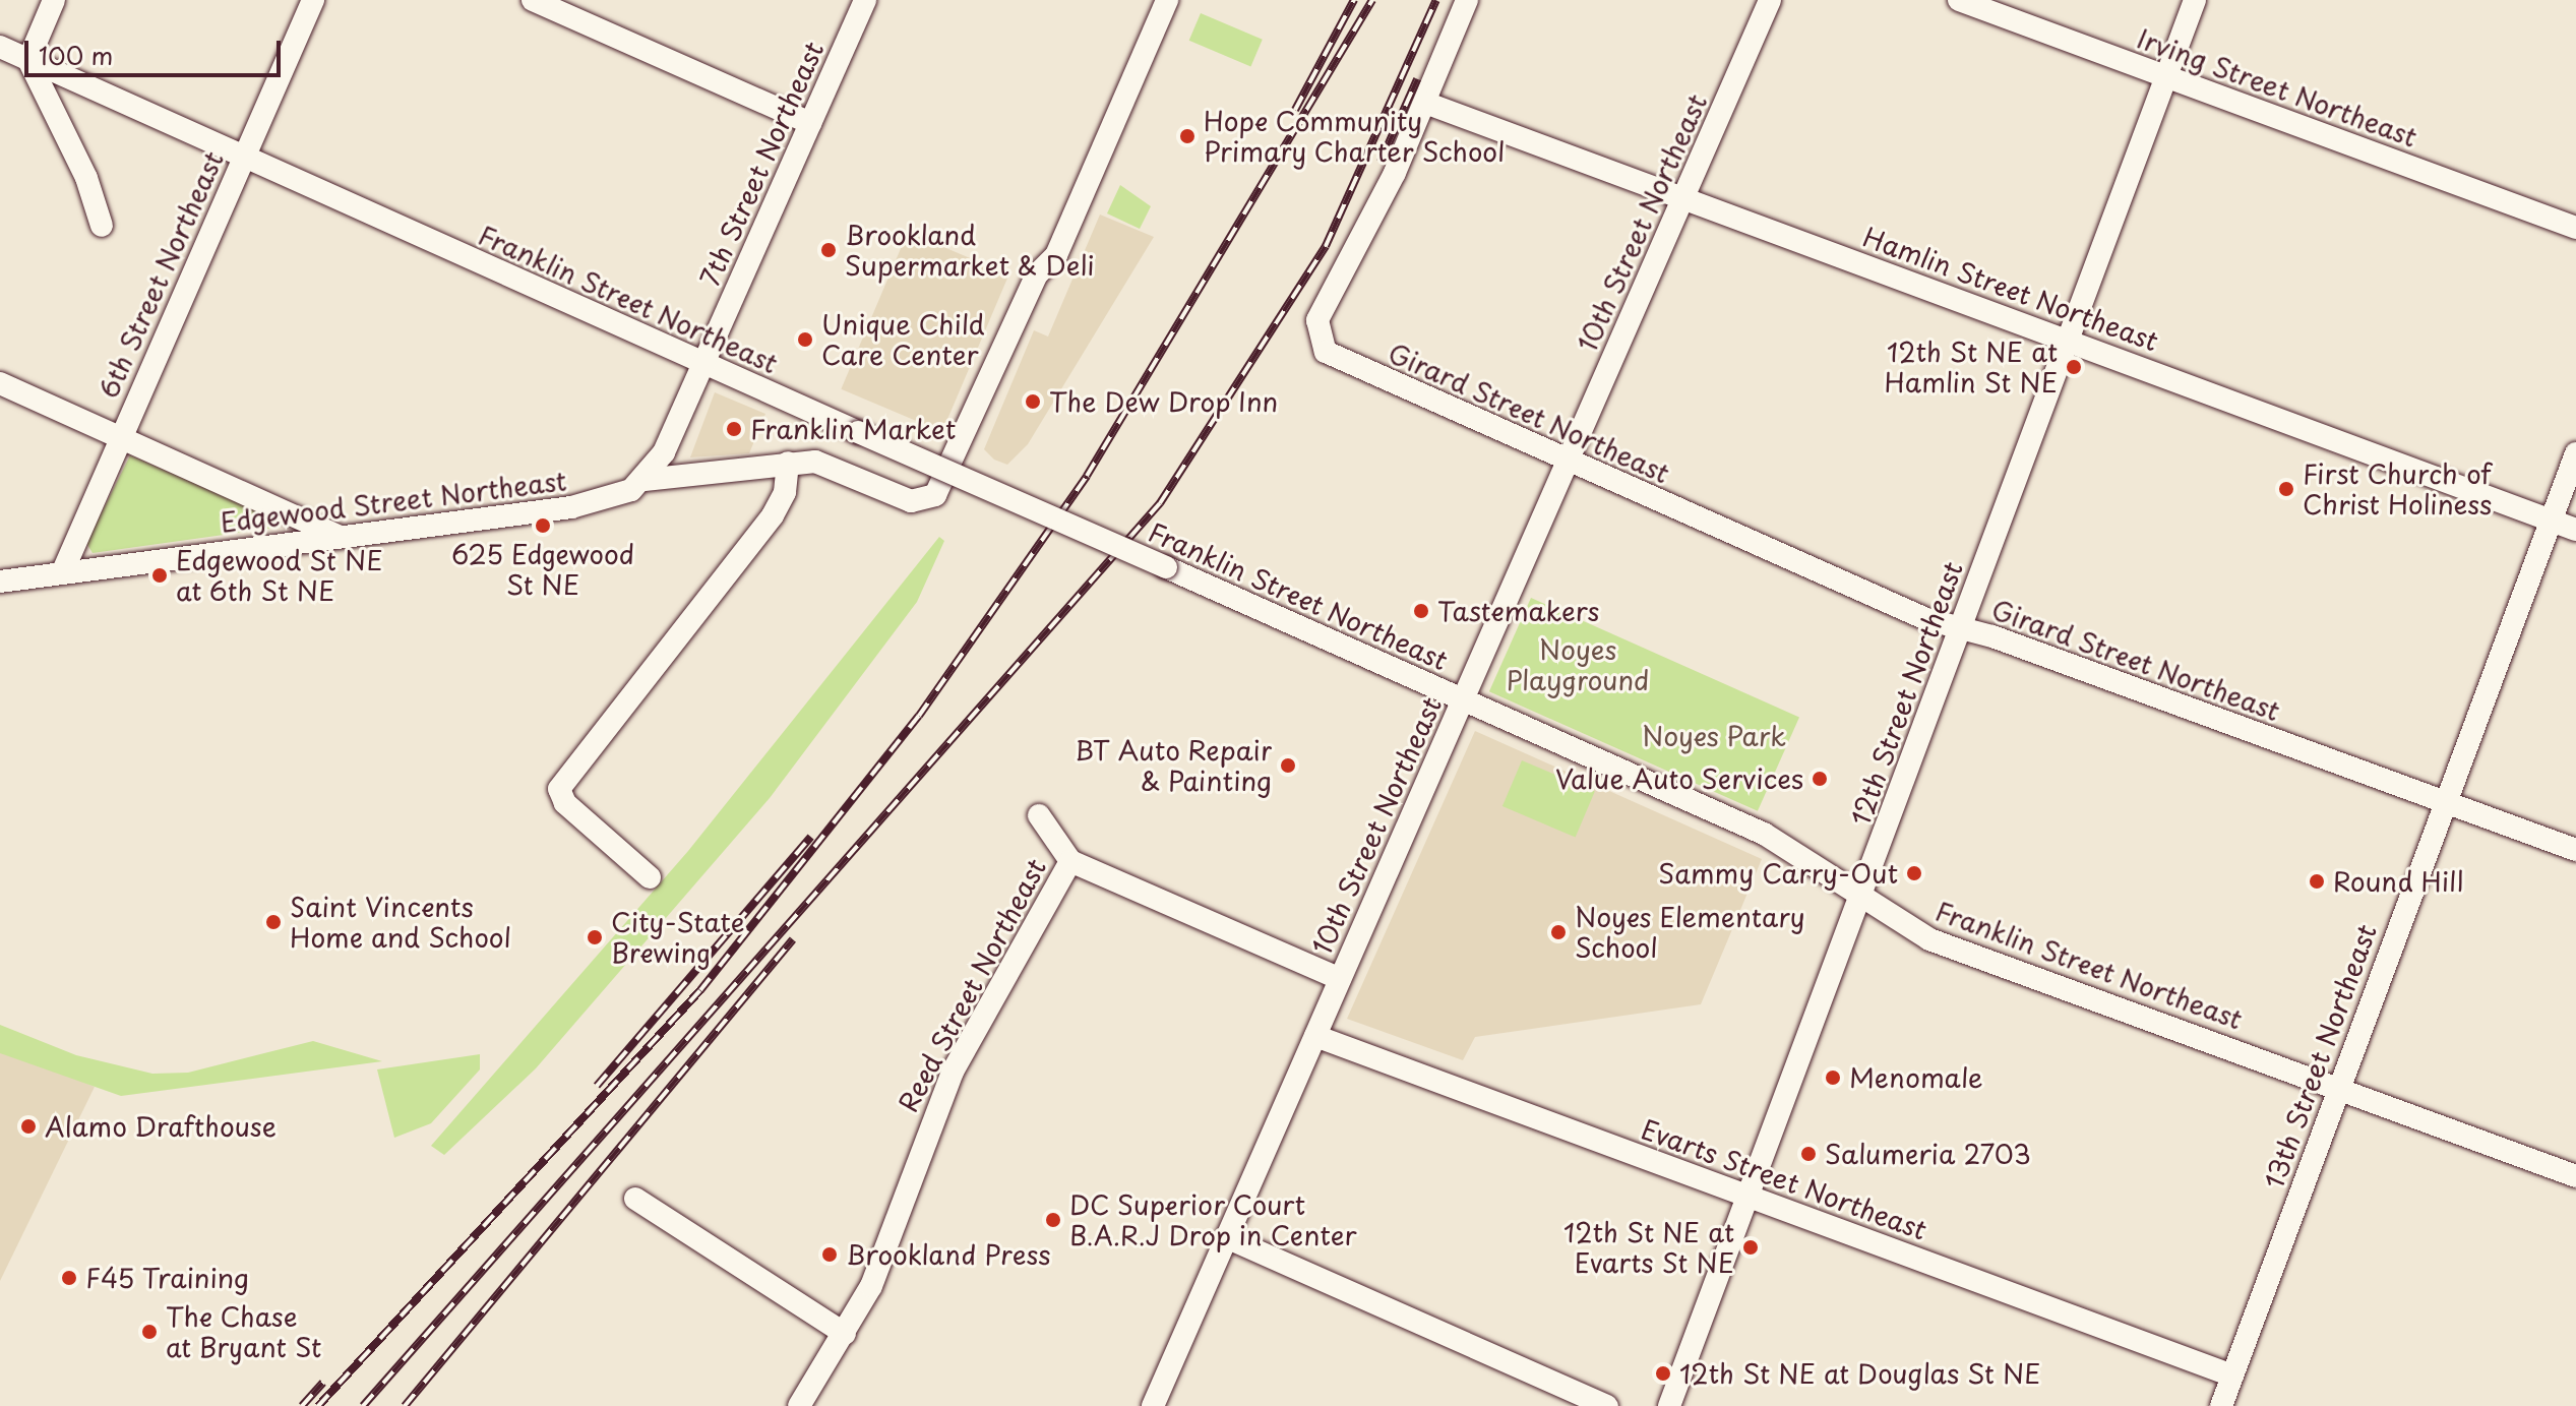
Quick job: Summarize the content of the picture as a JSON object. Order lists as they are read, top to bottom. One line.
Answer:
{"streets":{"street":["Irving Street Northeast","7th Street Northeast","10th Street Northeast","6th Street Northeast","Hamlin Street Northeast","Franklin Street Northeast","Girard Street Northeast","Edgewood Street Northeast","12th Street Northeast","Reed Street Northeast","13th Street Northeast","Evarts Street Northeast"]},"crossings":[["Irving Street Northeast","12th Street Northeast"],["7th Street Northeast","Franklin Street Northeast"],["7th Street Northeast","Edgewood Street Northeast"],["10th Street Northeast","Hamlin Street Northeast"],["10th Street Northeast","Franklin Street Northeast"],["10th Street Northeast","Girard Street Northeast"],["10th Street Northeast","Evarts Street Northeast"],["6th Street Northeast","Franklin Street Northeast"],["6th Street Northeast","Edgewood Street Northeast"],["Hamlin Street Northeast","Girard Street Northeast"],["Hamlin Street Northeast","12th Street Northeast"],["Hamlin Street Northeast","13th Street Northeast"],["Franklin Street Northeast","12th Street Northeast"],["Franklin Street Northeast","13th Street Northeast"],["Girard Street Northeast","12th Street Northeast"],["Girard Street Northeast","13th Street Northeast"],["12th Street Northeast","Evarts Street Northeast"],["13th Street Northeast","Evarts Street Northeast"]],"parks":["Noyes Playground","Noyes Park"],"places":["Hope Community Primary Charter School","Brookland Supermarket & Deli","Unique Child Care Center","12th St NE at Hamlin St NE","The Dew Drop Inn","Franklin Market","First Church of Christ Holiness","625 Edgewood St NE","Edgewood St NE at 6th St NE","Tastemakers","BT Auto Repair & Painting","Value Auto Services","Sammy Carry-Out","Round Hill","Saint Vincents Home and School","Noyes Elementary School","City-State Brewing","Menomale","Alamo Drafthouse","Salumeria 2703","DC Superior Court B.A.R.J Drop in Center","12th St NE at Evarts St NE","Brookland Press","F45 Training","The Chase at Bryant St","12th St NE at Douglas St NE"],"scale_bar":"100 m"}
